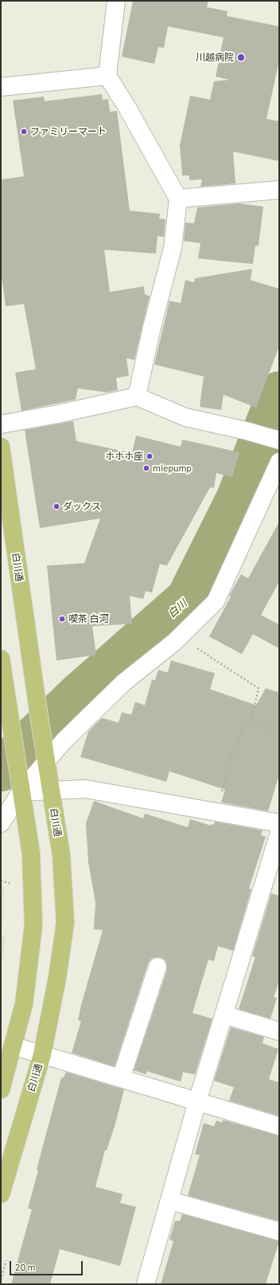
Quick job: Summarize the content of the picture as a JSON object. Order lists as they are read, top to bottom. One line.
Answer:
{"streets":{"main road":["白川通"]},"water":["白川"],"places":["川越病院","ファミリーマート","ホホホ座","miepump","ダックス","喫茶 白河"],"scale_bar":"20 m"}
